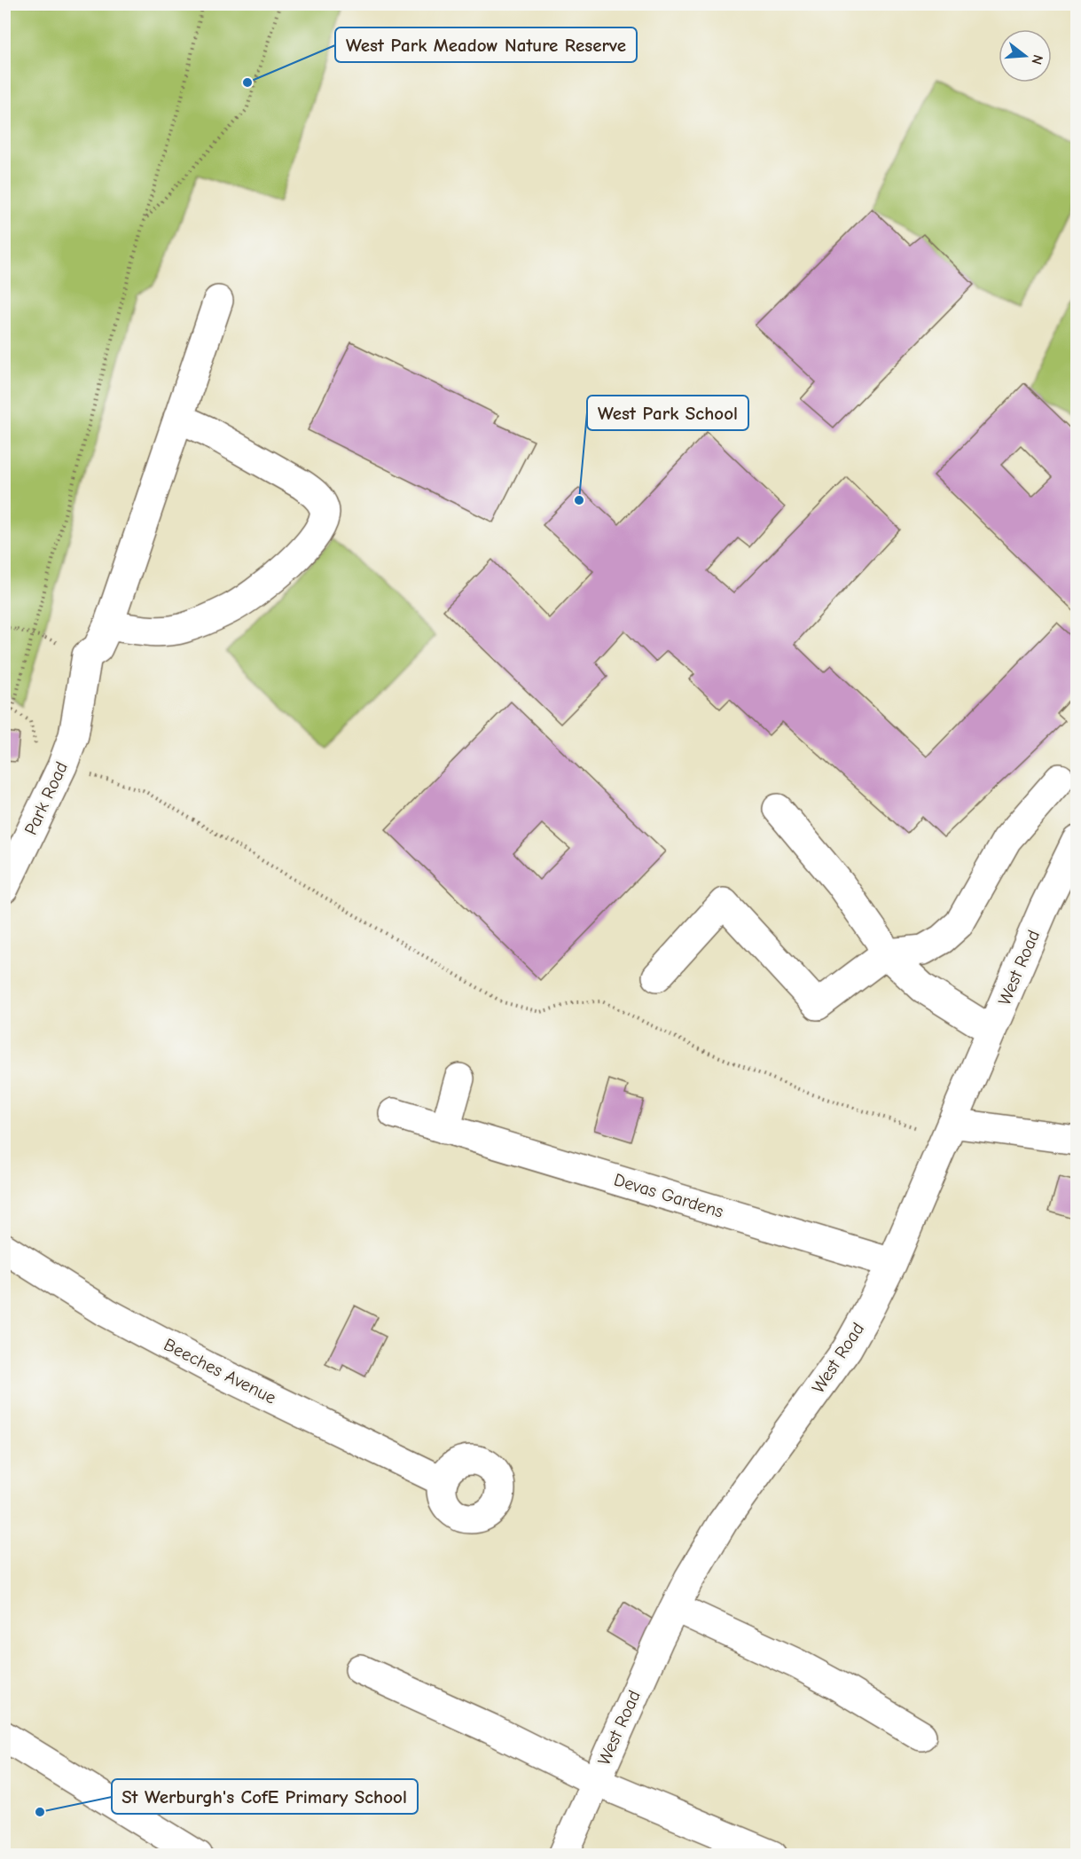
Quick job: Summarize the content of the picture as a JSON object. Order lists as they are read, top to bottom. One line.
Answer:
{"streets":{"street":["Park Road","West Road","Devas Gardens","Beeches Avenue"]},"crossings":[["West Road","Devas Gardens"]],"places":["West Park Meadow Nature Reserve","West Park School","St Werburgh's CofE Primary School"],"north":"right"}
